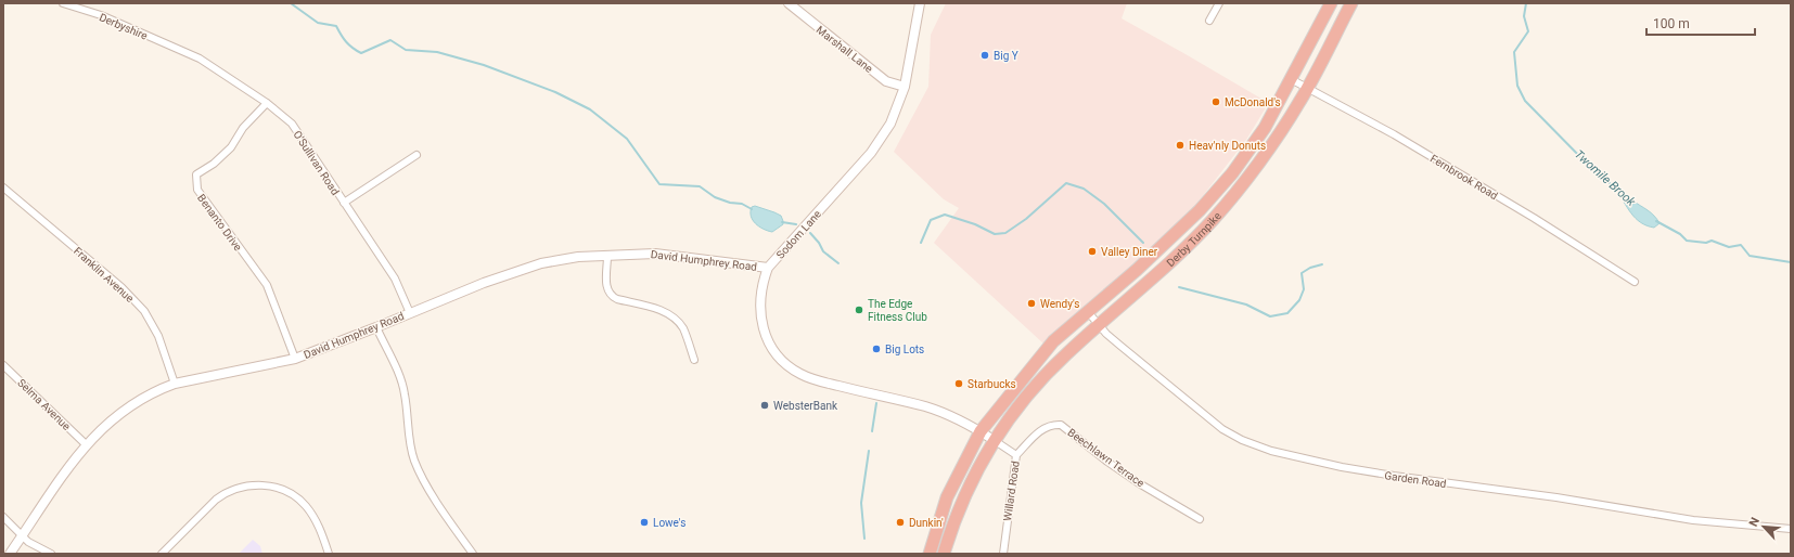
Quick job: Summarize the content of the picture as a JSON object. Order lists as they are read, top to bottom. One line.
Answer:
{"streets":{"highway":["Derby Turnpike"],"street":["Derbyshire","Marshall Lane","O'Sullivan Road","Fernbrook Road","Benanto Drive","Sodom Lane","David Humphrey Road","Franklin Avenue","Selma Avenue","Beechlawn Terrace","Garden Road","Willard Road"]},"crossings":[["Derbyshire","O'Sullivan Road"],["Marshall Lane","Sodom Lane"],["O'Sullivan Road","Benanto Drive"],["O'Sullivan Road","David Humphrey Road"],["Fernbrook Road","Derby Turnpike"],["Benanto Drive","David Humphrey Road"],["Sodom Lane","Derby Turnpike"],["Sodom Lane","David Humphrey Road"],["Sodom Lane","Willard Road"],["Derby Turnpike","Garden Road"],["Derby Turnpike","Willard Road"],["David Humphrey Road","Franklin Avenue"],["David Humphrey Road","Selma Avenue"],["Beechlawn Terrace","Willard Road"]],"water":["Twomile Brook"],"places":["Big Y","McDonald's","Heav'nly Donuts","Valley Diner","Wendy's","The Edge Fitness Club","Big Lots","Starbucks","WebsterBank","Lowe's","Dunkin'"],"scale_bar":"100 m","north":"top left"}
